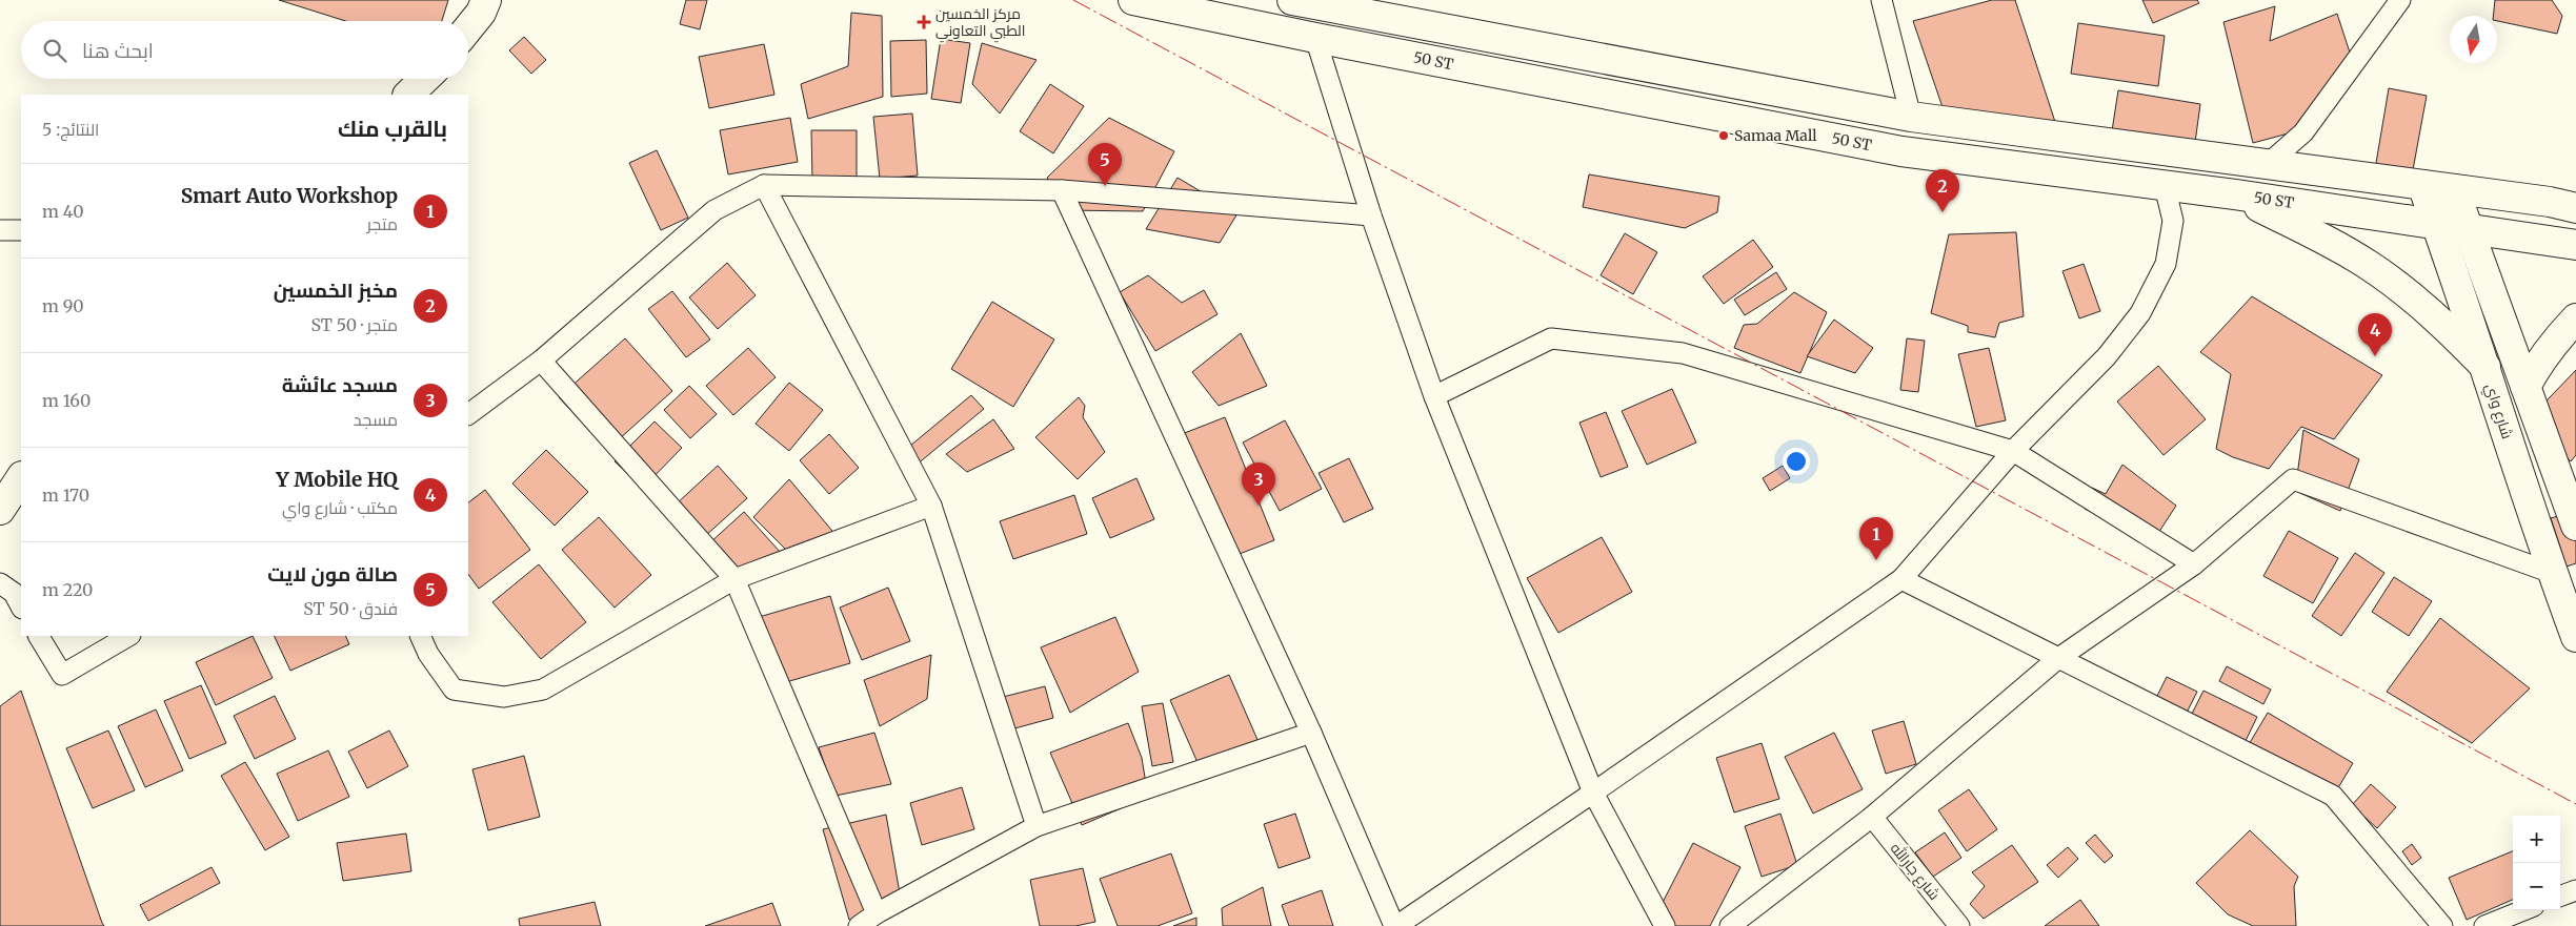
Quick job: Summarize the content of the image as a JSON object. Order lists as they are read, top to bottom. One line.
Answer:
{"streets":{"main road":["50 ST","شارع واي"],"street":["شارع جارالله"]},"crossings":[["50 ST","شارع واي"]],"places":{"health":["مركز الخمسين الطبي التعاوني"],"other":["Samaa Mall"]},"north":"bottom","page":{"search":"ابحث هنا","heading":["بالقرب منك","النتائج: 5"],"pins":["5","2","4","3","1"],"list":[{"mark":"1","name":"Smart Auto Workshop","note":"متجر","value":"40 m"},{"mark":"2","name":"مخبز الخمسين","note":"متجر · 50 ST","value":"90 m"},{"mark":"3","name":"مسجد عائشة","note":"مسجد","value":"160 m"},{"mark":"4","name":"Y Mobile HQ","note":"مكتب · شارع واي","value":"170 m"},{"mark":"5","name":"صالة مون لايت","note":"فندق · 50 ST","value":"220 m"}],"map_buttons":["+","−"]}}
